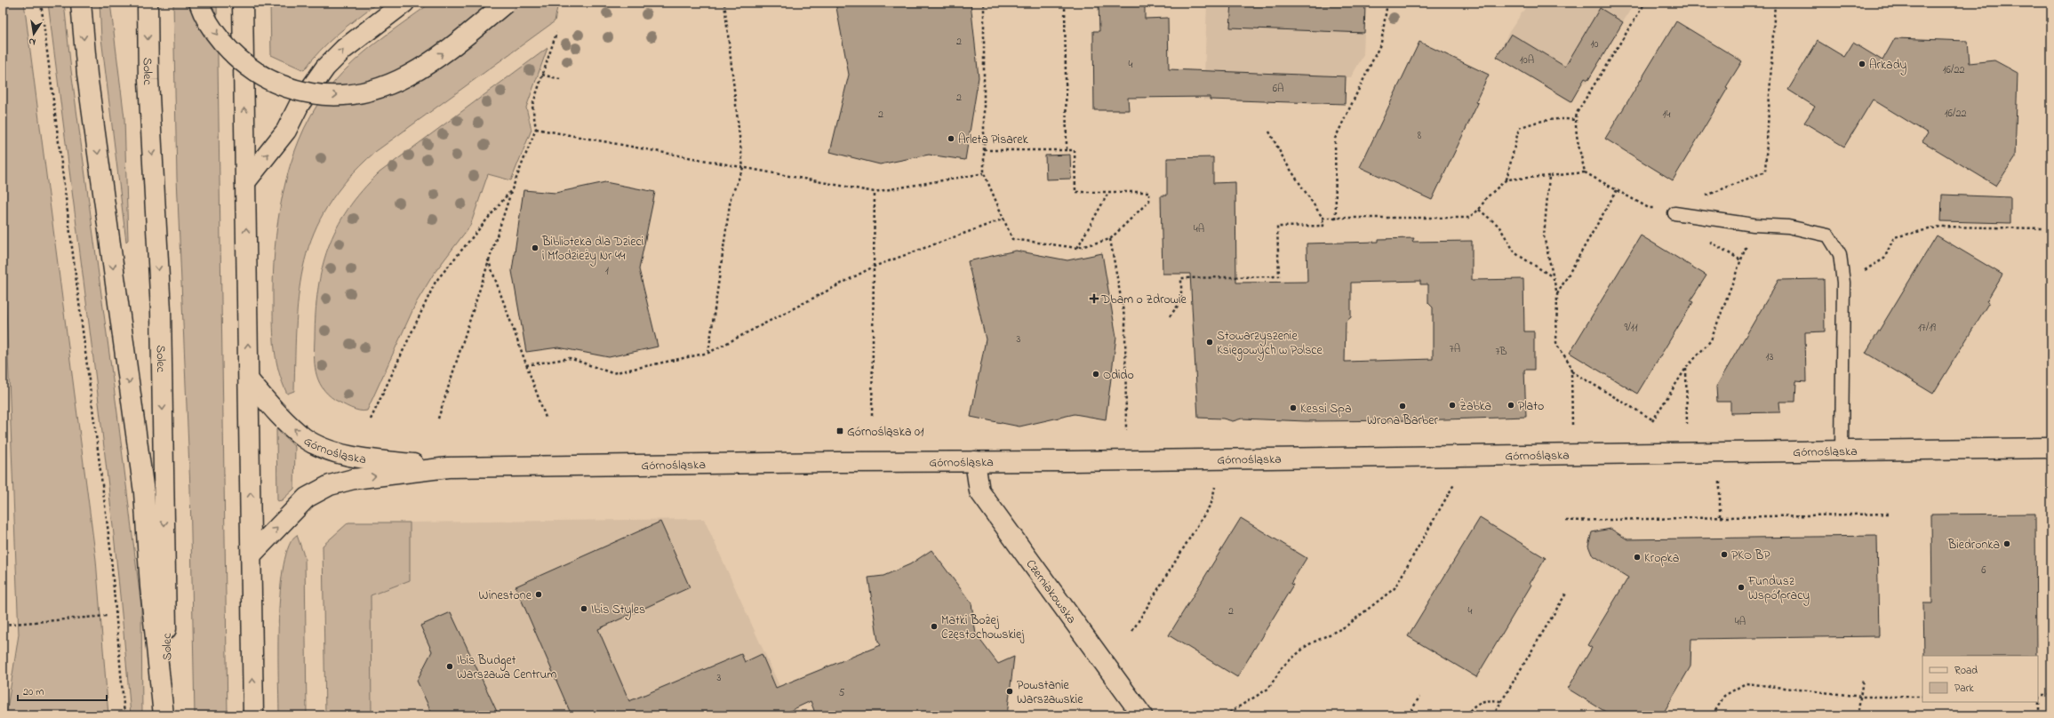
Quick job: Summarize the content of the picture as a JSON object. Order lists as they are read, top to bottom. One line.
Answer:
{"streets":{"main road":["Solec","Górnośląska","Czerniakowska"]},"crossings":[["Górnośląska","Czerniakowska"]],"places":{"other":["Arkady","Arleta Pisarek","Biblioteka dla Dzieci i Młodzieży Nr 44","Stowarzyszenie Księgowych w Polsce","Odido","Żabka","Plato","Wrona Barber","Kessi Spa","Biedronka","PKO BP","Kropka","Fundusz Współpracy","Winestone","Ibis Styles","Matki Bożej Częstochowskiej","Ibis Budget Warszawa Centrum","Powstanie Warszawskie"],"health":["Dbam o Zdrowie"],"transit":["Górnośląska 01"]},"house_numbers":["2","10","10A","4","16/22","6A","2","16/22","2","14","8","4A","1","9/11","17/19","3","7A","7B","13","6","2","4","4A","3","5"],"legend":["Road","Park"],"scale_bar":"20 m","north":"bottom"}
